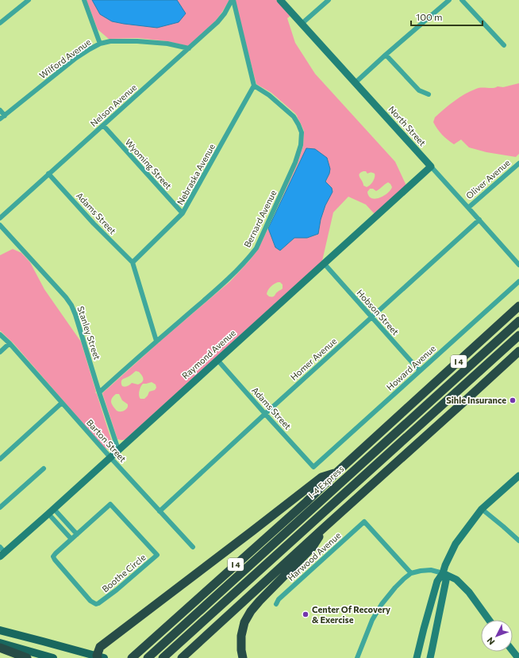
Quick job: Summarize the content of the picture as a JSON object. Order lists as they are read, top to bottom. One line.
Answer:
{"streets":{"highway":["I 4","I-4 Express"],"street":["Wilford Avenue","Nelson Avenue","North Street","Wyoming Street","Nebraska Avenue","Oliver Avenue","Adams Street","Bernard Avenue","Hobson Street","Stanley Street","Raymond Avenue","Homer Avenue","Howard Avenue","Barton Street","Harwood Avenue","Boothe Circle"]},"crossings":[["Wilford Avenue","Nelson Avenue"],["Nelson Avenue","Wyoming Street"],["Nelson Avenue","Adams Street"],["North Street","Oliver Avenue"],["North Street","Raymond Avenue"],["North Street","Homer Avenue"],["Wyoming Street","Nebraska Avenue"],["Nebraska Avenue","Adams Street"],["Nebraska Avenue","Bernard Avenue"],["Adams Street","Raymond Avenue"],["Adams Street","Homer Avenue"],["Adams Street","Howard Avenue"],["Hobson Street","Raymond Avenue"],["Hobson Street","Homer Avenue"],["Hobson Street","Howard Avenue"],["Stanley Street","Raymond Avenue"],["Raymond Avenue","Barton Street"],["Homer Avenue","Barton Street"]],"places":["Sihle Insurance","Center Of Recovery & Exercise"],"scale_bar":"100 m","north":"bottom left"}
